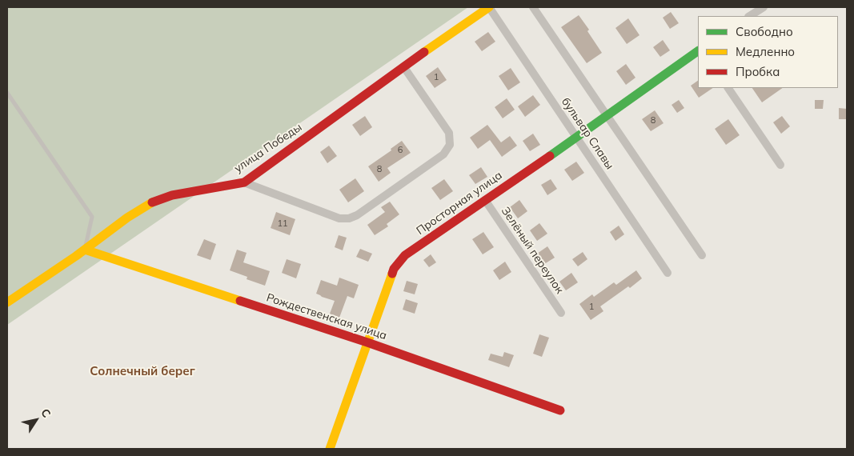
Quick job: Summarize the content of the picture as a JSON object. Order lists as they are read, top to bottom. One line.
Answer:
{"streets":{"street":["бульвар Славы","улица Победы","Просторная улица","Зелёный переулок","Рождественская улица"]},"crossings":[["бульвар Славы","улица Победы"],["бульвар Славы","Просторная улица"],["улица Победы","Рождественская улица"],["Просторная улица","Зелёный переулок"],["Просторная улица","Рождественская улица"]],"districts":["Солнечный берег"],"house_numbers":["1","8","6","8","11","1"],"legend":["Свободно","Медленно","Пробка"],"north":"top right"}
